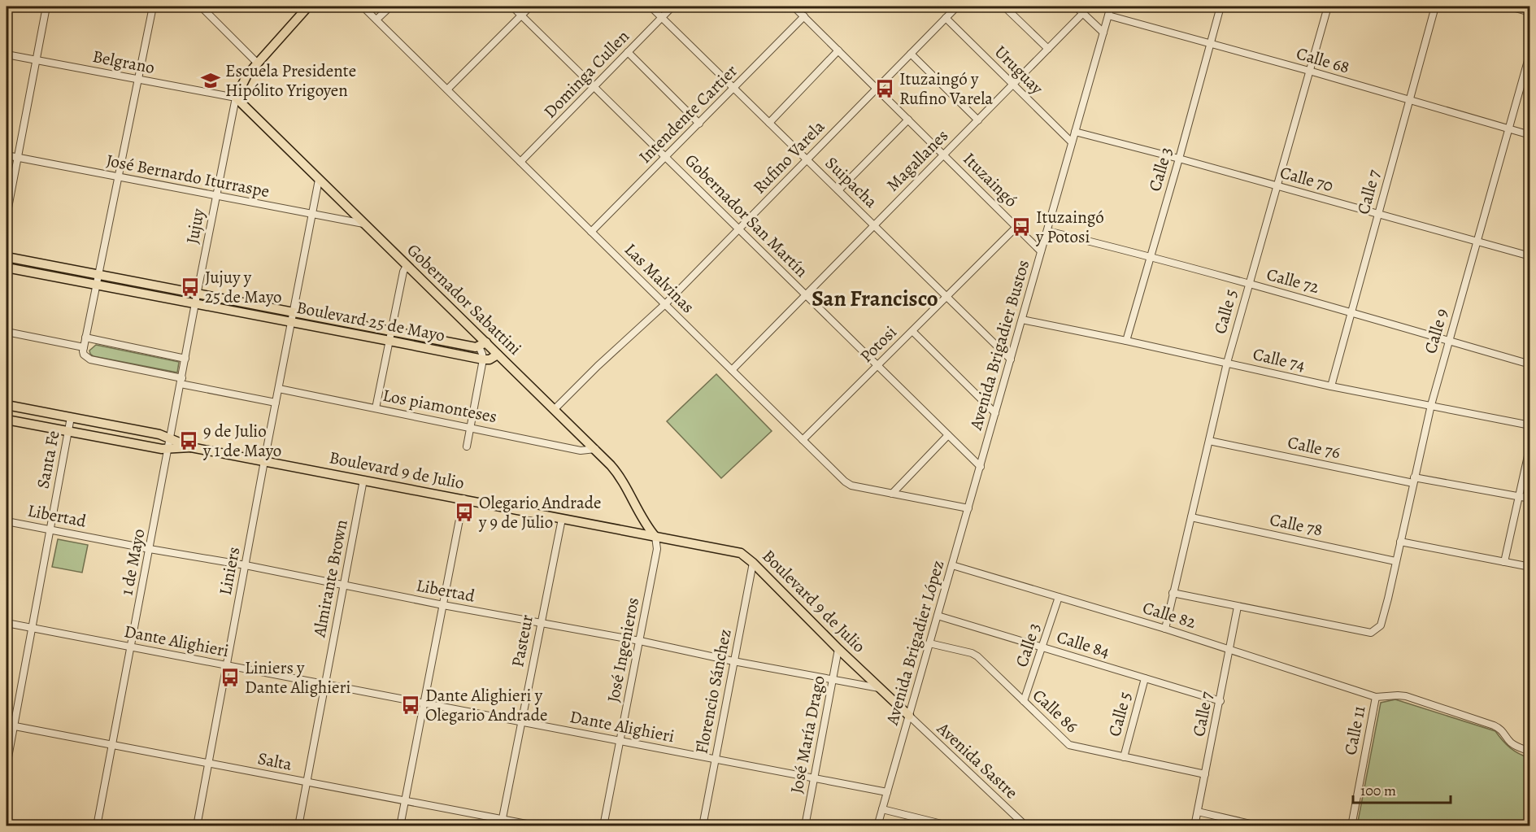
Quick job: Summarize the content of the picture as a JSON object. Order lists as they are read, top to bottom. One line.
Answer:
{"streets":{"main road":["Gobernador Sabattini","Boulevard 25 de Mayo","Boulevard 9 de Julio"],"street":["Calle 68","Belgrano","Uruguay","Dominga Cullen","Intendente Cartier","Rufino Varela","Magallanes","Calle 3","José Bernardo Iturraspe","Calle 70","Ituzaingó","Suipacha","Calle 7","Gobernador San Martín","Jujuy","Las Malvinas","Calle 72","Calle 5","Calle 9","Potosi","Avenida Brigadier Bustos","Calle 74","Los piamonteses","Calle 76","Santa Fe","Libertad","Calle 78","1 de Mayo","Liniers","Almirante Brown","Calle 82","Dante Alighieri","Pasteur","Avenida Brigadier López","Calle 84","José Ingenieros","Florencio Sánchez","Calle 86","Calle 11","José María Drago","Avenida Sastre","Salta"]},"crossings":[["Calle 68","Calle 3"],["Calle 68","Calle 7"],["Calle 68","Calle 5"],["Calle 68","Calle 9"],["Calle 68","Avenida Brigadier Bustos"],["Belgrano","Jujuy"],["Belgrano","Gobernador Sabattini"],["Uruguay","Rufino Varela"],["Uruguay","Magallanes"],["Uruguay","Avenida Brigadier Bustos"],["Dominga Cullen","Suipacha"],["Dominga Cullen","Gobernador San Martín"],["Dominga Cullen","Las Malvinas"],["Intendente Cartier","Ituzaingó"],["Intendente Cartier","Suipacha"],["Intendente Cartier","Gobernador San Martín"],["Intendente Cartier","Las Malvinas"],["Rufino Varela","Ituzaingó"],["Rufino Varela","Suipacha"],["Rufino Varela","Gobernador San Martín"],["Rufino Varela","Las Malvinas"],["Rufino Varela","Gobernador Sabattini"],["Magallanes","Ituzaingó"],["Magallanes","Suipacha"],["Magallanes","Gobernador San Martín"],["Magallanes","Las Malvinas"],["Calle 3","Calle 70"],["Calle 3","Calle 72"],["Calle 3","Calle 74"],["Calle 3","Calle 82"],["Calle 3","Calle 84"],["Calle 3","Calle 86"],["José Bernardo Iturraspe","Jujuy"],["José Bernardo Iturraspe","Gobernador Sabattini"],["José Bernardo Iturraspe","Liniers"],["Calle 70","Calle 7"],["Calle 70","Calle 5"],["Calle 70","Calle 9"],["Calle 70","Avenida Brigadier Bustos"],["Ituzaingó","Potosi"],["Ituzaingó","Avenida Brigadier Bustos"],["Suipacha","Potosi"],["Suipacha","Avenida Brigadier Bustos"],["Calle 7","Calle 72"],["Calle 7","Calle 9"],["Calle 7","Calle 74"],["Calle 7","Calle 82"],["Calle 7","Calle 84"],["Calle 7","Calle 86"],["Gobernador San Martín","Potosi"],["Gobernador San Martín","Avenida Brigadier Bustos"],["Gobernador San Martín","Avenida Brigadier López"],["Jujuy","Gobernador Sabattini"],["Jujuy","Boulevard 25 de Mayo"],["Jujuy","1 de Mayo"],["Las Malvinas","Potosi"],["Las Malvinas","Avenida Brigadier López"],["Calle 72","Calle 5"],["Calle 72","Calle 9"],["Calle 72","Avenida Brigadier Bustos"],["Gobernador Sabattini","Boulevard 25 de Mayo"],["Gobernador Sabattini","Los piamonteses"],["Gobernador Sabattini","Boulevard 9 de Julio"],["Gobernador Sabattini","Liniers"],["Gobernador Sabattini","José Ingenieros"],["Calle 5","Calle 74"],["Calle 5","Calle 76"],["Calle 5","Calle 78"],["Calle 5","Calle 82"],["Calle 5","Calle 84"],["Calle 5","Calle 86"],["Boulevard 25 de Mayo","1 de Mayo"],["Boulevard 25 de Mayo","Liniers"],["Calle 9","Calle 74"],["Calle 9","Calle 76"],["Calle 9","Calle 78"],["Avenida Brigadier Bustos","Calle 74"],["Avenida Brigadier Bustos","Avenida Brigadier López"],["Los piamonteses","Liniers"],["Santa Fe","Boulevard 9 de Julio"],["Santa Fe","Libertad"],["Santa Fe","Dante Alighieri"],["Santa Fe","Salta"],["Boulevard 9 de Julio","Libertad"],["Boulevard 9 de Julio","1 de Mayo"],["Boulevard 9 de Julio","Liniers"],["Boulevard 9 de Julio","Almirante Brown"],["Boulevard 9 de Julio","Pasteur"],["Boulevard 9 de Julio","Avenida Brigadier López"],["Boulevard 9 de Julio","José Ingenieros"],["Boulevard 9 de Julio","Florencio Sánchez"],["Boulevard 9 de Julio","José María Drago"],["Boulevard 9 de Julio","Avenida Sastre"],["Libertad","1 de Mayo"],["Libertad","Liniers"],["Libertad","Almirante Brown"],["Libertad","Pasteur"],["Libertad","José Ingenieros"],["Libertad","Florencio Sánchez"],["Libertad","José María Drago"],["1 de Mayo","Dante Alighieri"],["1 de Mayo","Salta"],["Liniers","Dante Alighieri"],["Liniers","Salta"],["Almirante Brown","Dante Alighieri"],["Almirante Brown","Salta"],["Calle 82","Avenida Brigadier López"],["Calle 82","Calle 11"],["Dante Alighieri","Pasteur"],["Dante Alighieri","Avenida Brigadier López"],["Dante Alighieri","José Ingenieros"],["Dante Alighieri","Florencio Sánchez"],["Dante Alighieri","José María Drago"],["Pasteur","Salta"],["Avenida Brigadier López","Calle 84"],["Avenida Brigadier López","Calle 86"],["Avenida Brigadier López","Avenida Sastre"]],"districts":["San Francisco"],"places":{"school or university":["Escuela Presidente Hipólito Yrigoyen"],"bus stop":["Ituzaingó y Rufino Varela","Ituzaingó y Potosi","Jujuy y 25 de Mayo","9 de Julio y 1 de Mayo","Olegario Andrade y 9 de Julio","Liniers y Dante Alighieri","Dante Alighieri y Olegario Andrade"]},"scale_bar":"100 m"}
